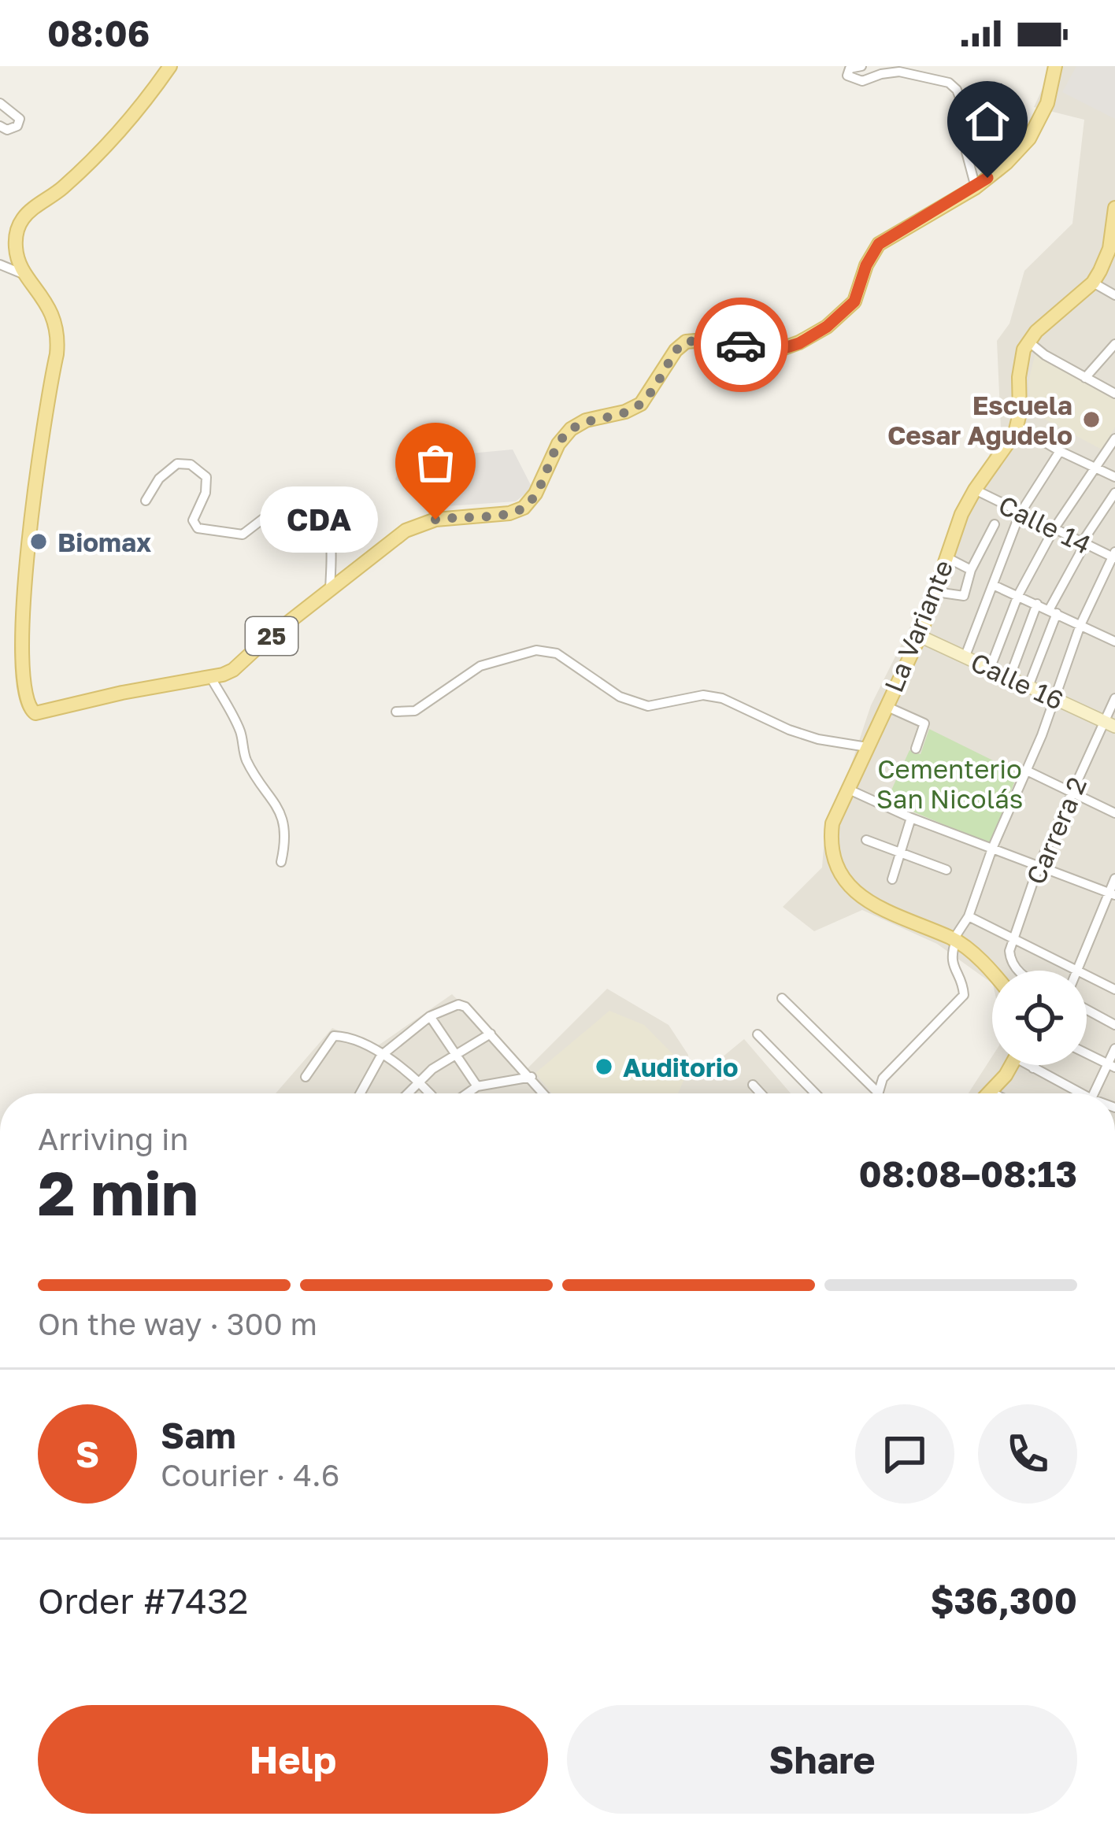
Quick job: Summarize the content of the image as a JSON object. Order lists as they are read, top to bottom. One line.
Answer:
{"streets":{"main road":["La Variante","25"],"street":["Calle 14","Calle 16","Carrera 2"]},"crossings":[["Calle 14","La Variante"],["La Variante","Calle 16"],["Calle 16","Carrera 2"]],"parks":["Cementerio San Nicolás"],"places":["Escuela Cesar Agudelo","CDA","Biomax","Auditorio"],"page":{"status":"08:06","bubble":"CDA","heading":["2 min","Arriving in","08:08–08:13"],"panel":["Sam","Courier · 4.6","Order #7432","$36,300"],"bar":"On the way · 300 m","round":"S","buttons":["Help","Share"]}}
